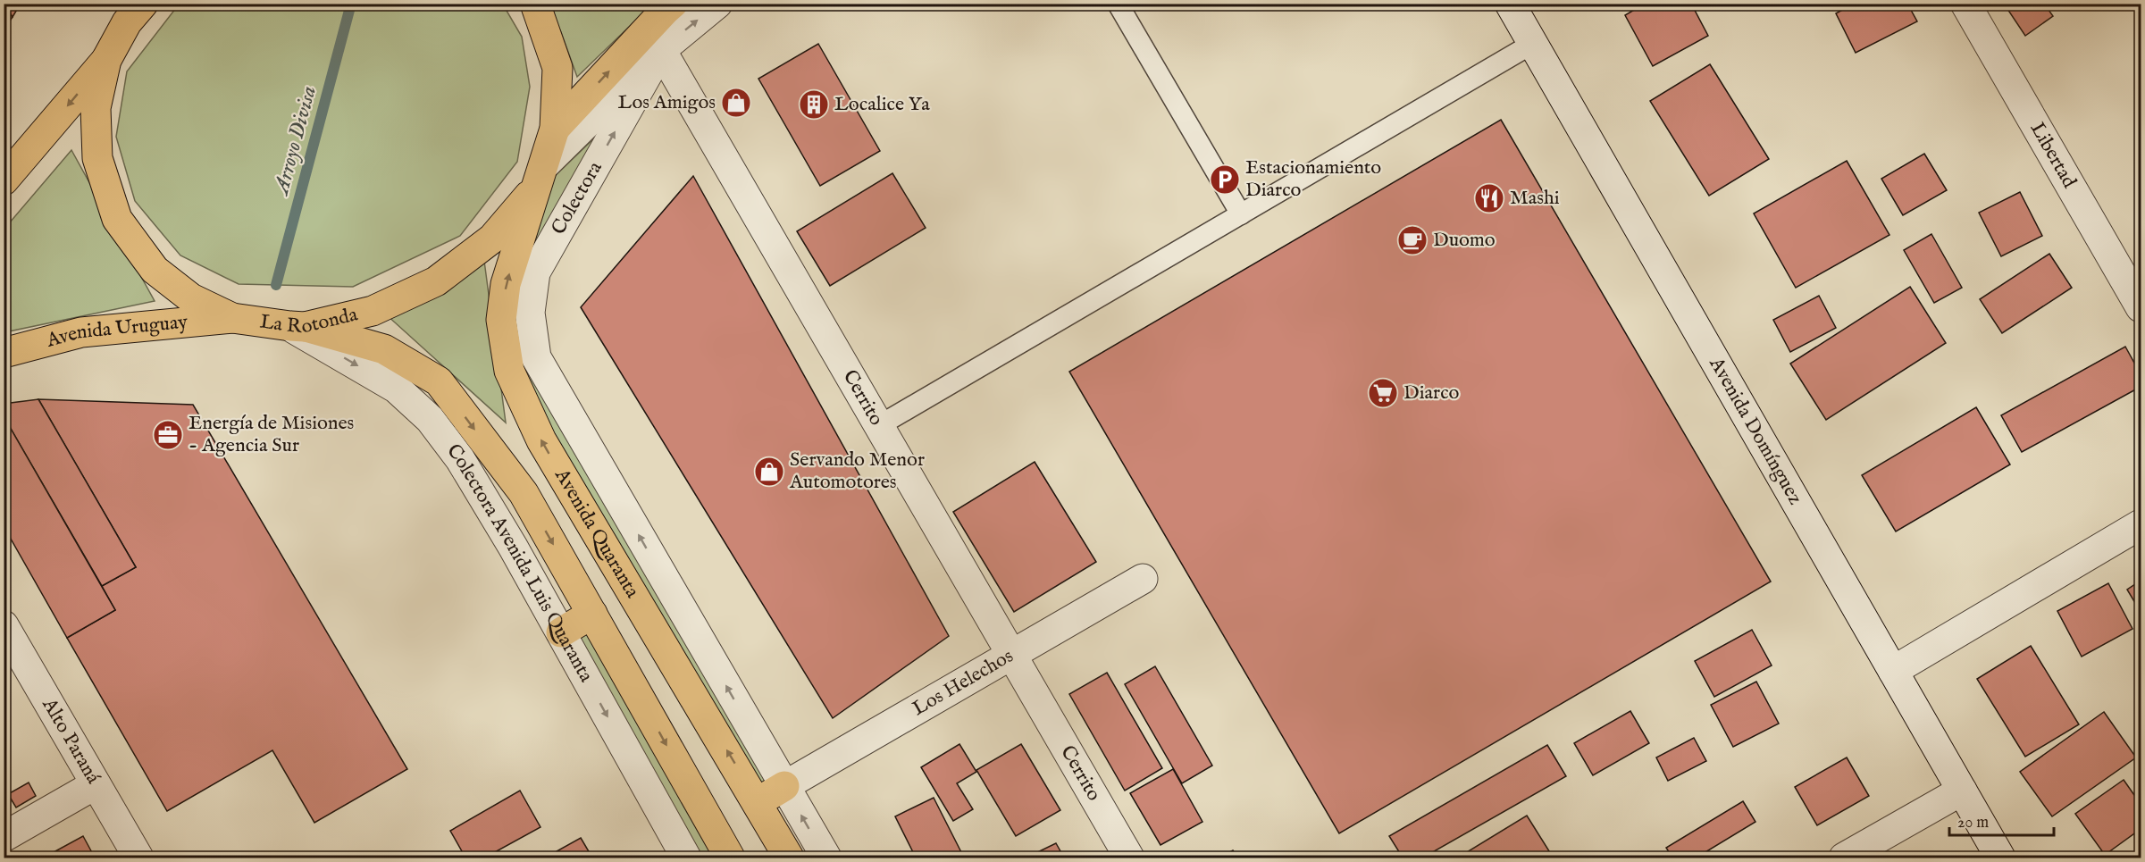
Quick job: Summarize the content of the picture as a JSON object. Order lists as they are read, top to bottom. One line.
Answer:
{"streets":{"main road":["La Rotonda","Avenida Uruguay","Avenida Quaranta"],"street":["Libertad","Colectora","Cerrito","Avenida Domínguez","Colectora Avenida Luis Quaranta","Los Helechos","Alto Paraná"]},"crossings":[["Colectora","La Rotonda"],["Colectora","Cerrito"],["Colectora","Avenida Quaranta"],["Colectora","Los Helechos"],["La Rotonda","Avenida Uruguay"],["La Rotonda","Avenida Quaranta"],["La Rotonda","Colectora Avenida Luis Quaranta"],["Cerrito","Los Helechos"],["Avenida Quaranta","Colectora Avenida Luis Quaranta"]],"one_way":["Colectora","Colectora Avenida Luis Quaranta"],"water":["Arroyo Divisa"],"places":{"shop":["Los Amigos","Servando Menor Automotores"],"building":["Localice Ya"],"parking":["Estacionamiento Diarco"],"restaurant":["Mashi"],"cafe":["Duomo"],"supermarket":["Diarco"],"office":["Energía de Misiones - Agencia Sur"]},"scale_bar":"20 m"}
